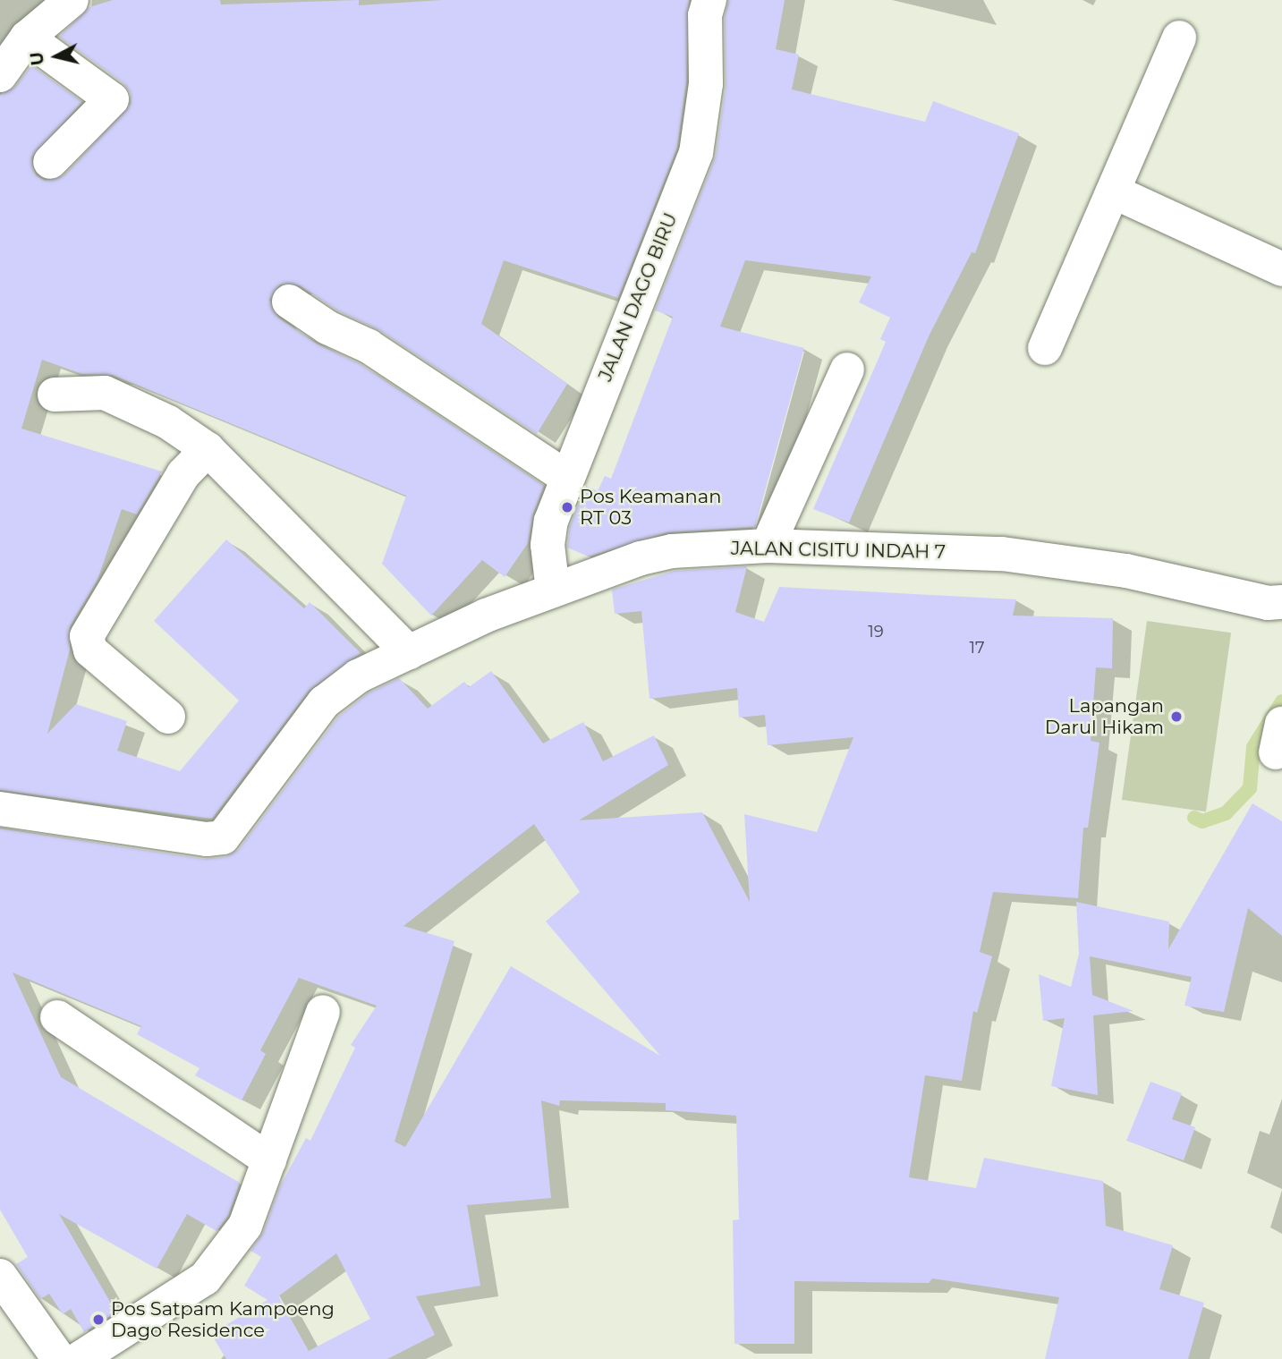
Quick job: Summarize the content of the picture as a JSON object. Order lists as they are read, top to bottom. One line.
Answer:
{"streets":{"street":["JALAN DAGO BIRU","JALAN CISITU INDAH 7"]},"crossings":[["JALAN DAGO BIRU","JALAN CISITU INDAH 7"]],"places":["Pos Keamanan RT 03","Lapangan Darul Hikam","Pos Satpam Kampoeng Dago Residence"],"house_numbers":["19","17"],"north":"left"}
